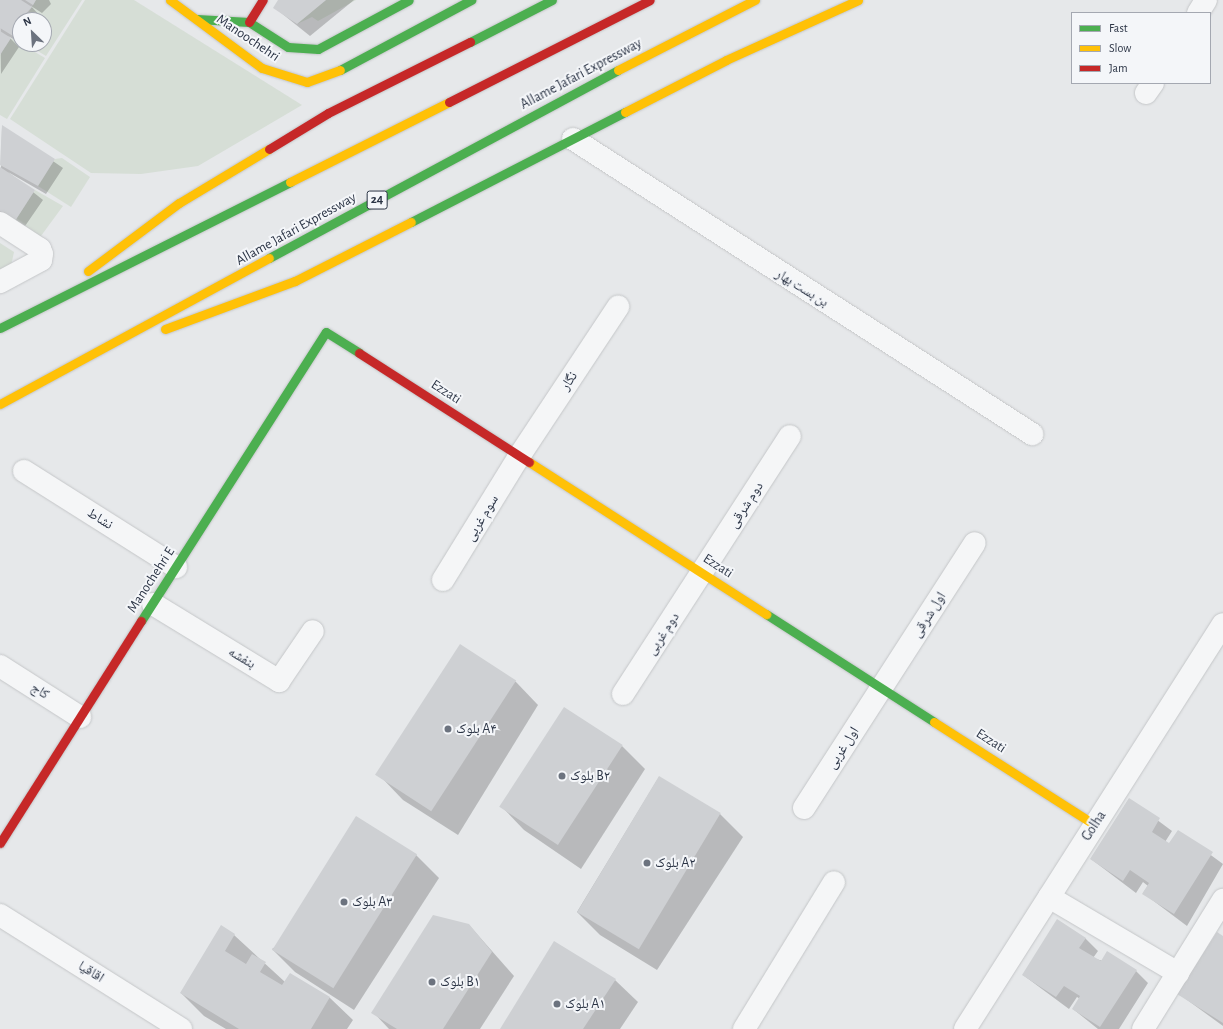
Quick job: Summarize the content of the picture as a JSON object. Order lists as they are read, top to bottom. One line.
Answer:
{"streets":{"main road":["Manoochehri","Allame Jafari Expressway","24","Ezzati","Manochehri E"],"street":["بن بست بهار","نگار","دوم شرقی","سوم غربی","نشاط","اول شرقی","دوم غربی","بنفشه","کاج","اول غربی","Golha","اقاقیا"]},"crossings":[["نگار","Ezzati"],["نگار","سوم غربی"],["Ezzati","دوم شرقی"],["Ezzati","سوم غربی"],["Ezzati","Manochehri E"],["Ezzati","اول شرقی"],["Ezzati","دوم غربی"],["Ezzati","اول غربی"],["Ezzati","Golha"],["دوم شرقی","دوم غربی"],["نشاط","Manochehri E"],["Manochehri E","بنفشه"],["Manochehri E","کاج"],["اول شرقی","اول غربی"]],"places":["بلوک A۴","بلوک B۲","بلوک A۲","بلوک A۳","بلوک B۱","بلوک A۱"],"legend":["Fast","Slow","Jam"],"north":"top left"}
